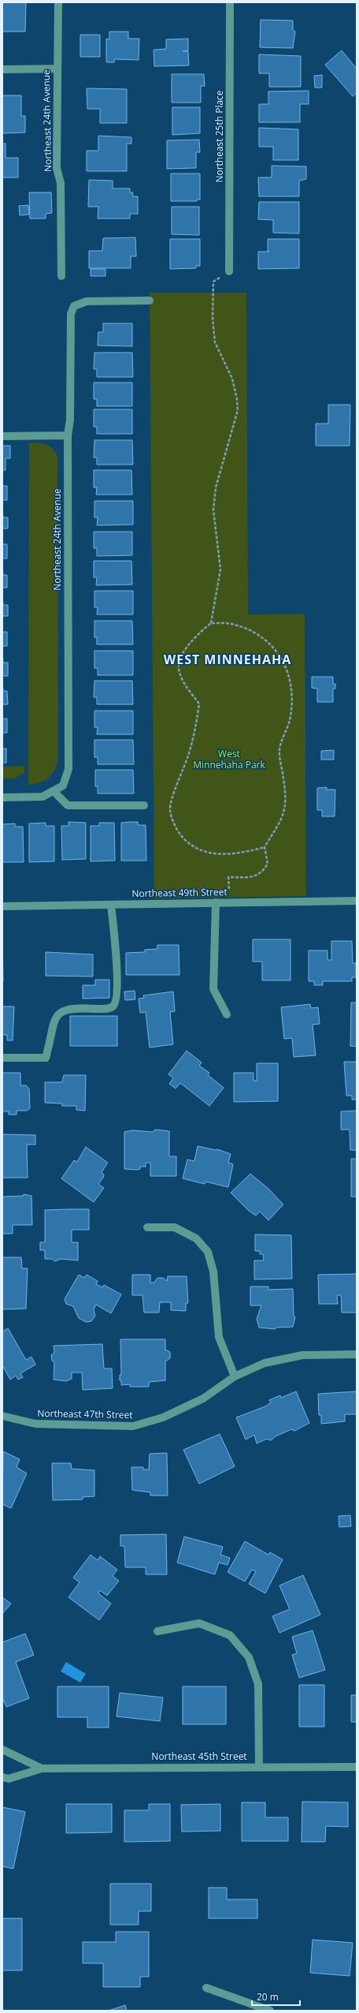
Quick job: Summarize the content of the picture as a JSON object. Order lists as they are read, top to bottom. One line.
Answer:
{"streets":{"street":["Northeast 24th Avenue","Northeast 25th Place","Northeast 49th Street","Northeast 47th Street","Northeast 45th Street"]},"districts":["WEST MINNEHAHA"],"parks":["West Minnehaha Park"],"scale_bar":"20 m"}
